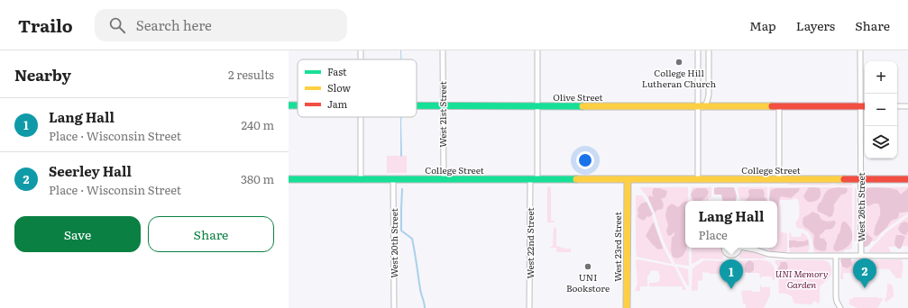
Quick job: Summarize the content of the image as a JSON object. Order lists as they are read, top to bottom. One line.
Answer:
{"streets":{"street":["Olive Street","West 21st Street","College Street","West 26th Street","West 20th Street","West 22nd Street","West 23rd Street"]},"crossings":[["Olive Street","West 21st Street"],["Olive Street","West 26th Street"],["West 21st Street","College Street"],["College Street","West 26th Street"],["College Street","West 20th Street"],["College Street","West 22nd Street"],["College Street","West 23rd Street"]],"parks":["UNI Memory Garden"],"places":["College Hill Lutheran Church","UNI Bookstore"],"legend":["Fast","Slow","Jam"],"page":{"header":"Trailo","search":"Search here","nav":["Map","Layers","Share"],"heading":["Nearby","2 results"],"map_buttons":["+","−"],"list":[{"mark":"1","name":"Lang Hall","note":"Place · Wisconsin Street","value":"240 m"},{"mark":"2","name":"Seerley Hall","note":"Place · Wisconsin Street","value":"380 m"}],"popup":["Lang Hall","Place"],"buttons":["Save","Share"],"pins":["2","1"]}}
